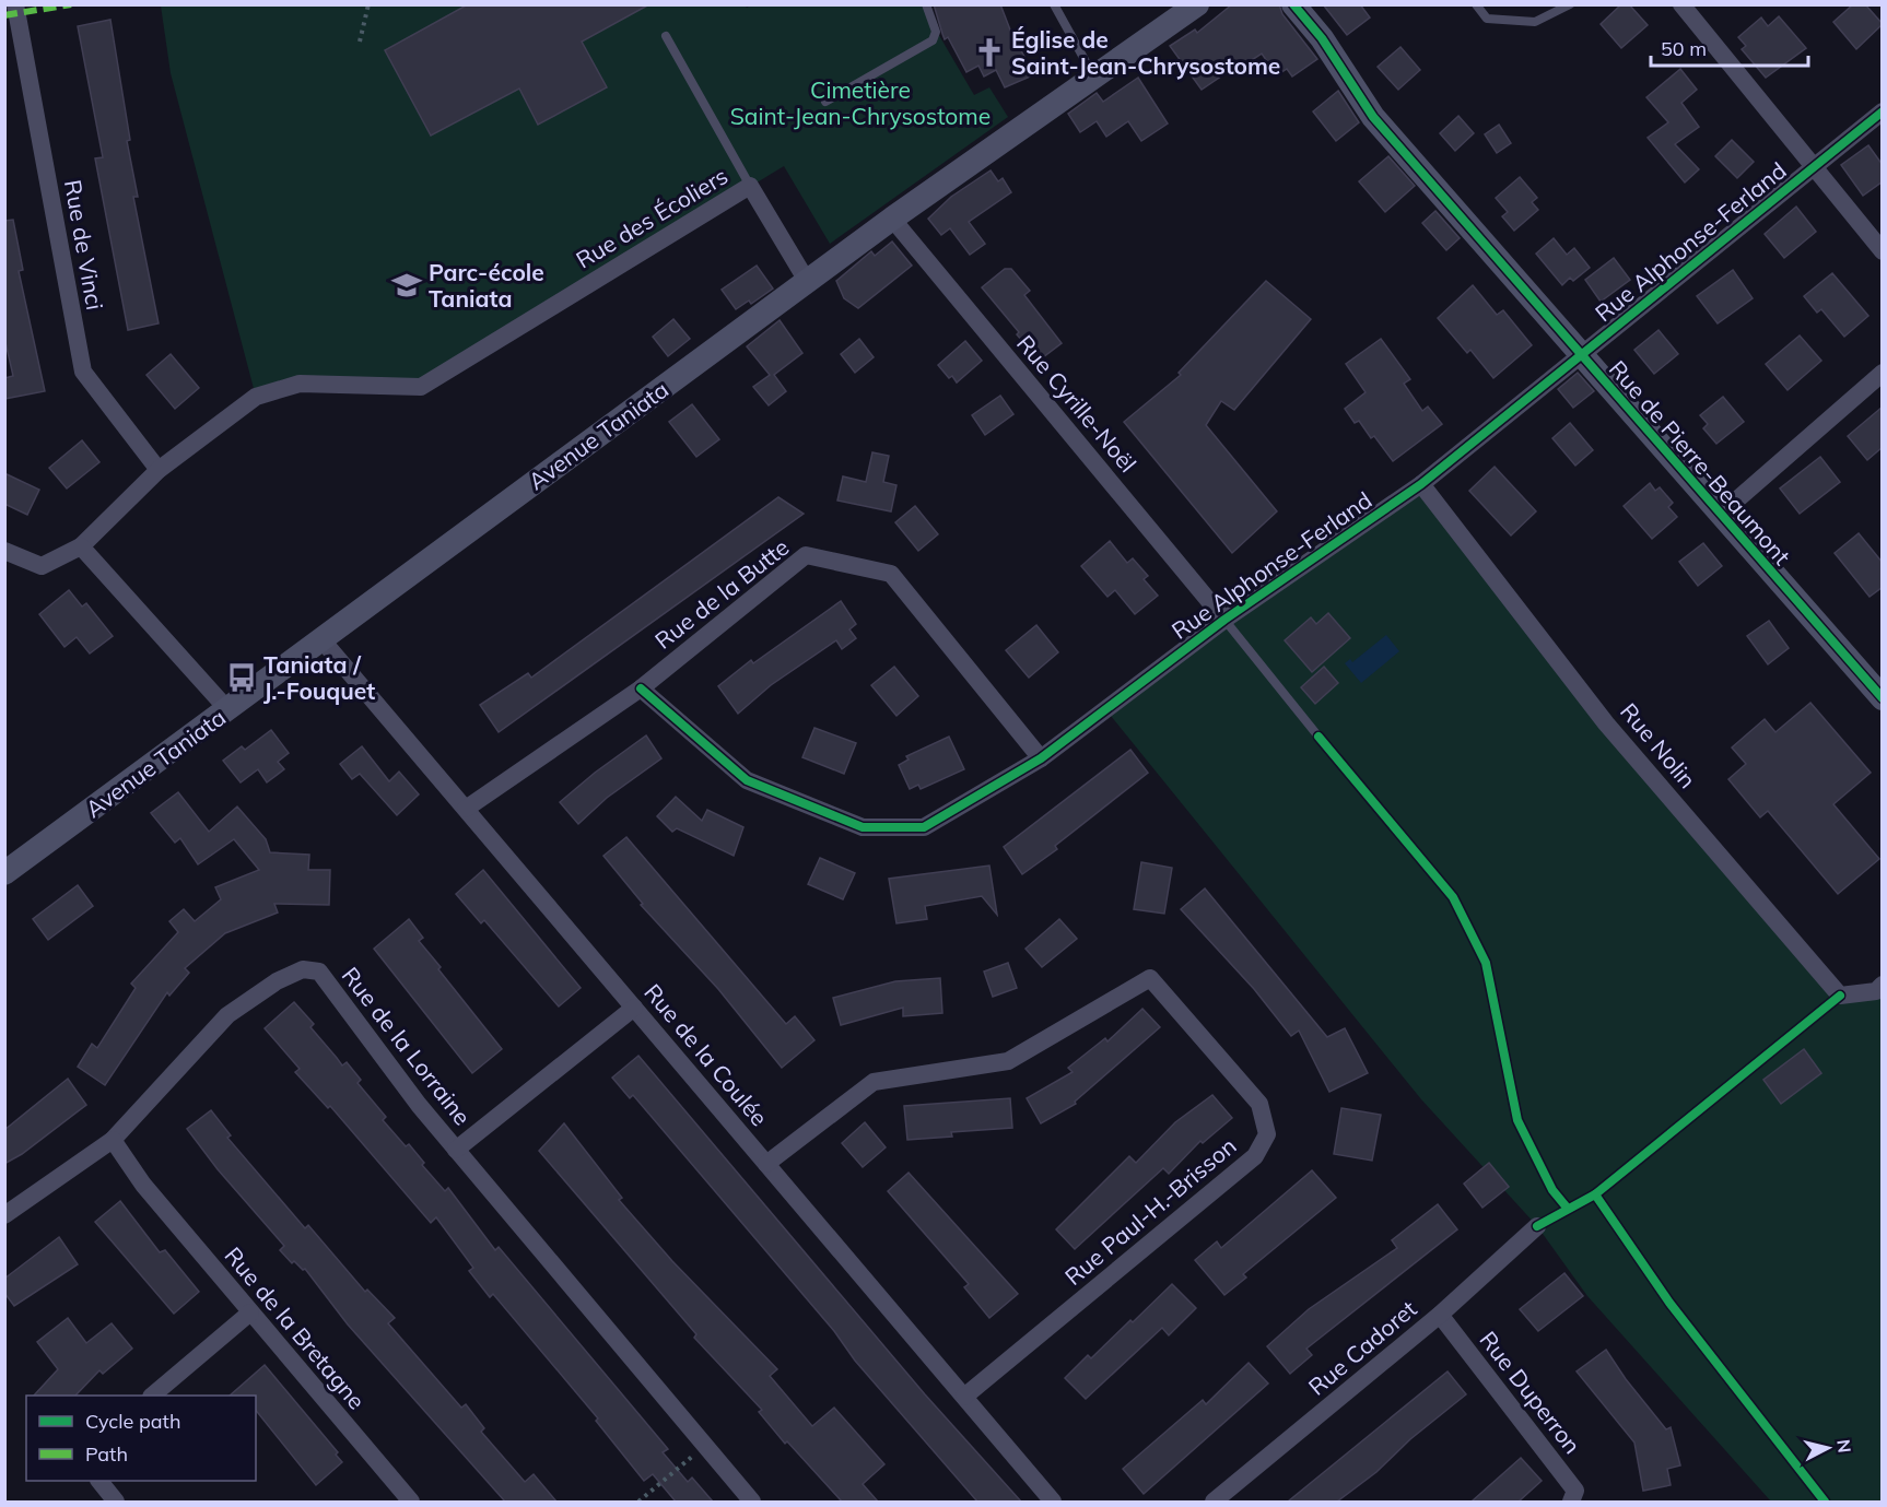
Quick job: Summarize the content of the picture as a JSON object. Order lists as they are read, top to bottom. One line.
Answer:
{"streets":{"main road":["Avenue Taniata","Rue de Pierre-Beaumont"],"street":["Rue des Écoliers","Rue Alphonse-Ferland","Rue de Vinci","Rue Cyrille-Noël","Rue de la Butte","Rue Nolin","Rue de la Lorraine","Rue de la Coulée","Rue Paul-H.-Brisson","Rue de la Bretagne","Rue Cadoret","Rue Duperron"]},"crossings":[["Rue des Écoliers","Rue de Vinci"],["Rue des Écoliers","Avenue Taniata"],["Rue Alphonse-Ferland","Rue Cyrille-Noël"],["Rue Alphonse-Ferland","Rue de Pierre-Beaumont"],["Rue Alphonse-Ferland","Rue de la Butte"],["Rue Alphonse-Ferland","Rue Nolin"],["Rue Cyrille-Noël","Avenue Taniata"],["Avenue Taniata","Rue de la Coulée"],["Rue de la Butte","Rue de la Coulée"],["Rue de la Lorraine","Rue de la Coulée"],["Rue de la Lorraine","Rue de la Bretagne"],["Rue de la Coulée","Rue Paul-H.-Brisson"],["Rue Cadoret","Rue Duperron"]],"parks":["Cimetière Saint-Jean-Chrysostome"],"places":{"church":["Église de Saint-Jean-Chrysostome"],"school or university":["Parc-école Taniata"],"bus stop":["Taniata / J.-Fouquet"]},"legend":["Cycle path","Path"],"scale_bar":"50 m","north":"right"}
